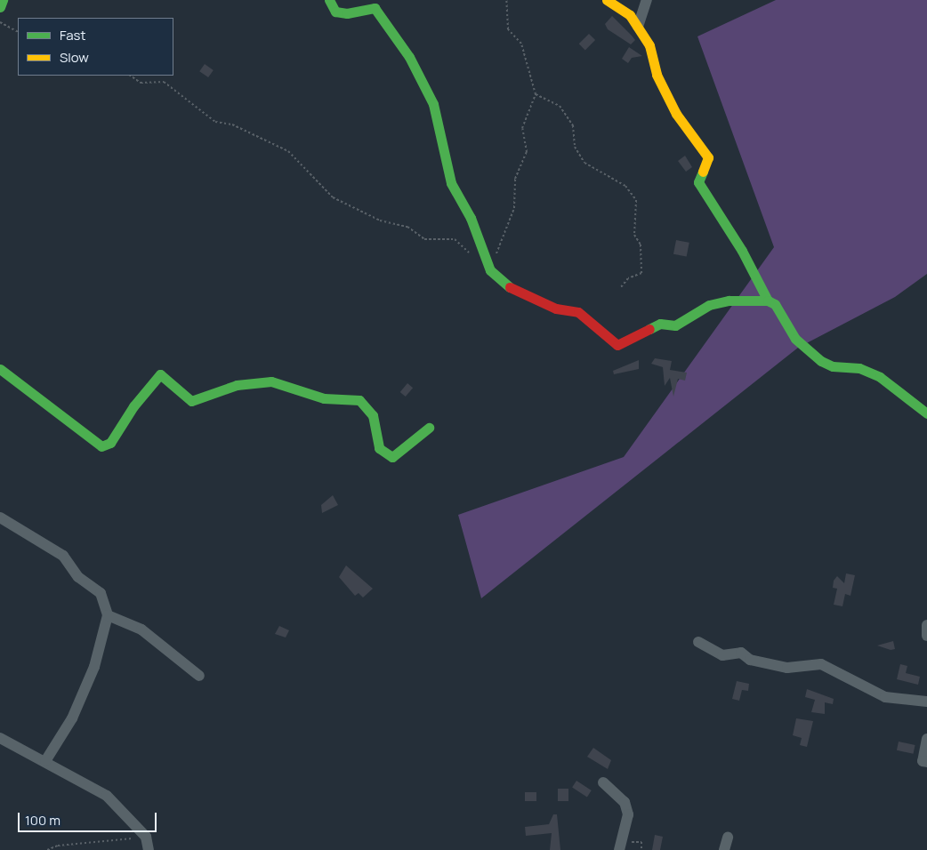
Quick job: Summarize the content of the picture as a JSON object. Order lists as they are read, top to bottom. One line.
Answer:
{"legend":["Fast","Slow"],"scale_bar":"100 m"}
